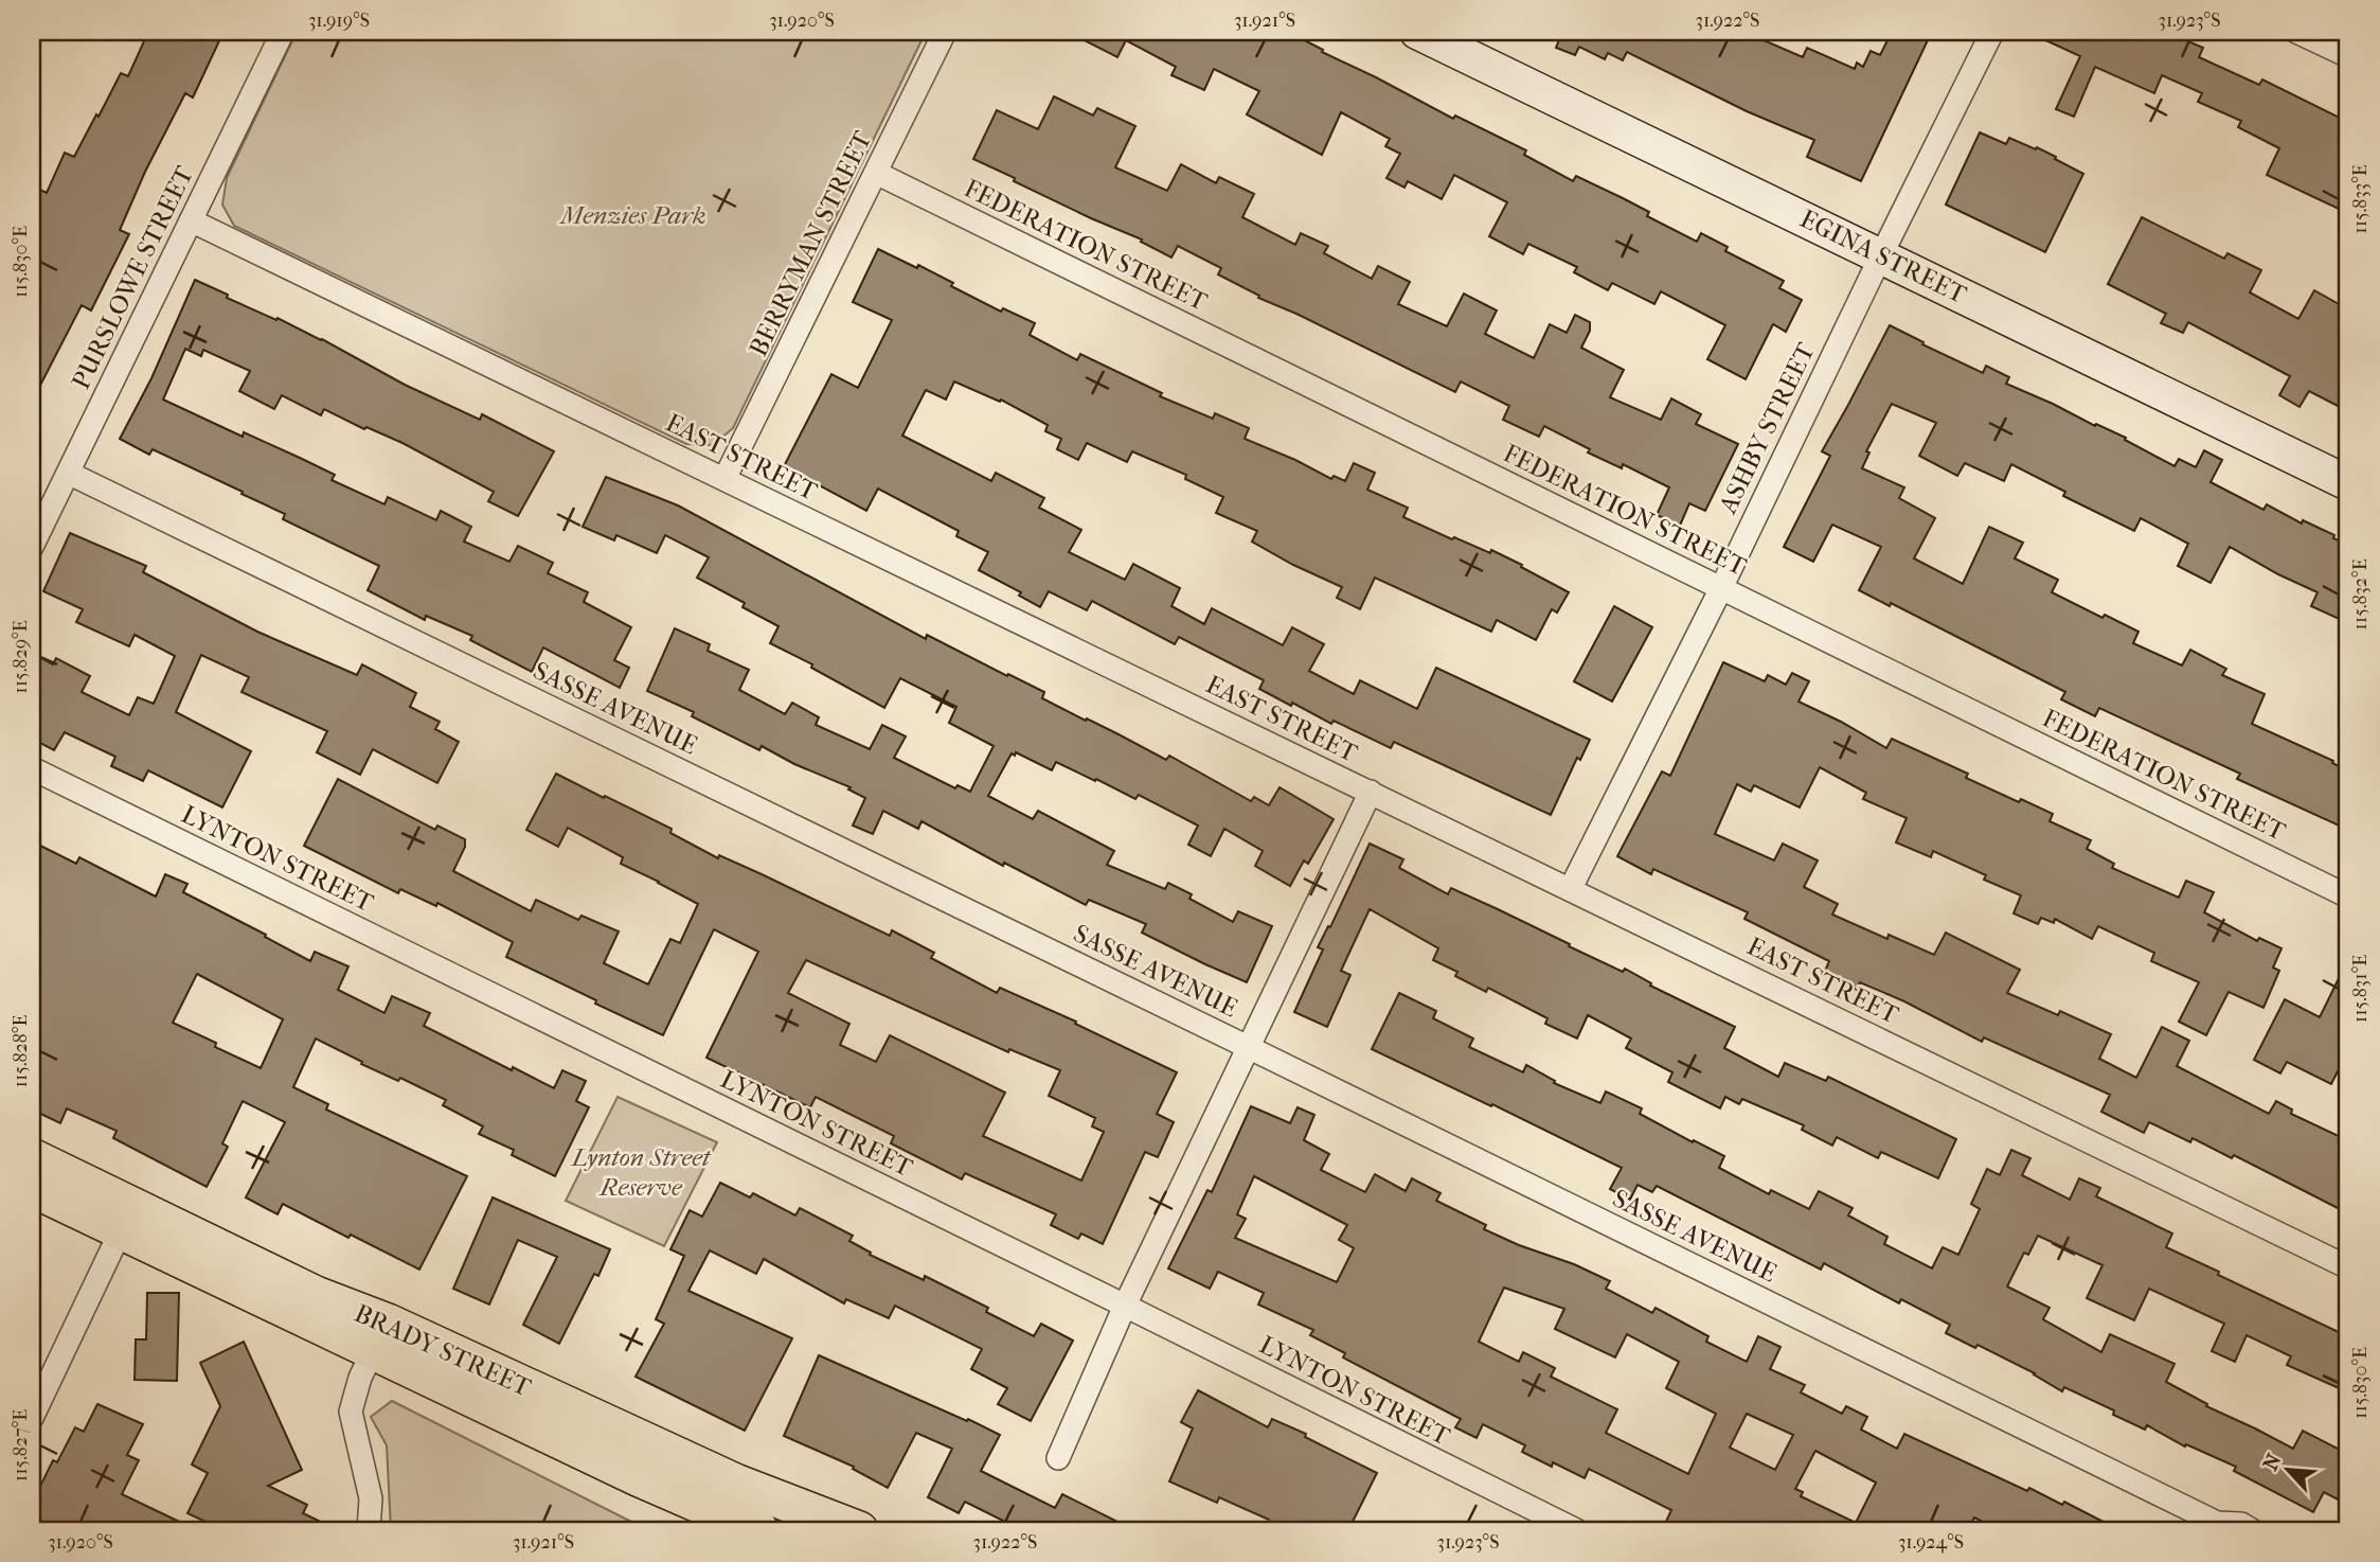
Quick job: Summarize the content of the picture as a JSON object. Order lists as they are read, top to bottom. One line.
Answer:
{"streets":{"main road":["BRADY STREET"],"street":["BERRYMAN STREET","FEDERATION STREET","EGINA STREET","PURSLOWE STREET","ASHBY STREET","EAST STREET","SASSE AVENUE","LYNTON STREET"]},"crossings":[["BERRYMAN STREET","FEDERATION STREET"],["BERRYMAN STREET","EAST STREET"],["FEDERATION STREET","ASHBY STREET"],["EGINA STREET","ASHBY STREET"],["PURSLOWE STREET","EAST STREET"],["PURSLOWE STREET","SASSE AVENUE"],["ASHBY STREET","EAST STREET"]],"parks":["Menzies Park","Lynton Street Reserve"],"north":"top left","coordinates":["31.919°S","31.920°S","31.921°S","31.922°S","31.923°S","115.833°E","115.830°E","115.832°E","115.829°E","115.831°E","115.828°E","115.827°E","31.924°S"]}
